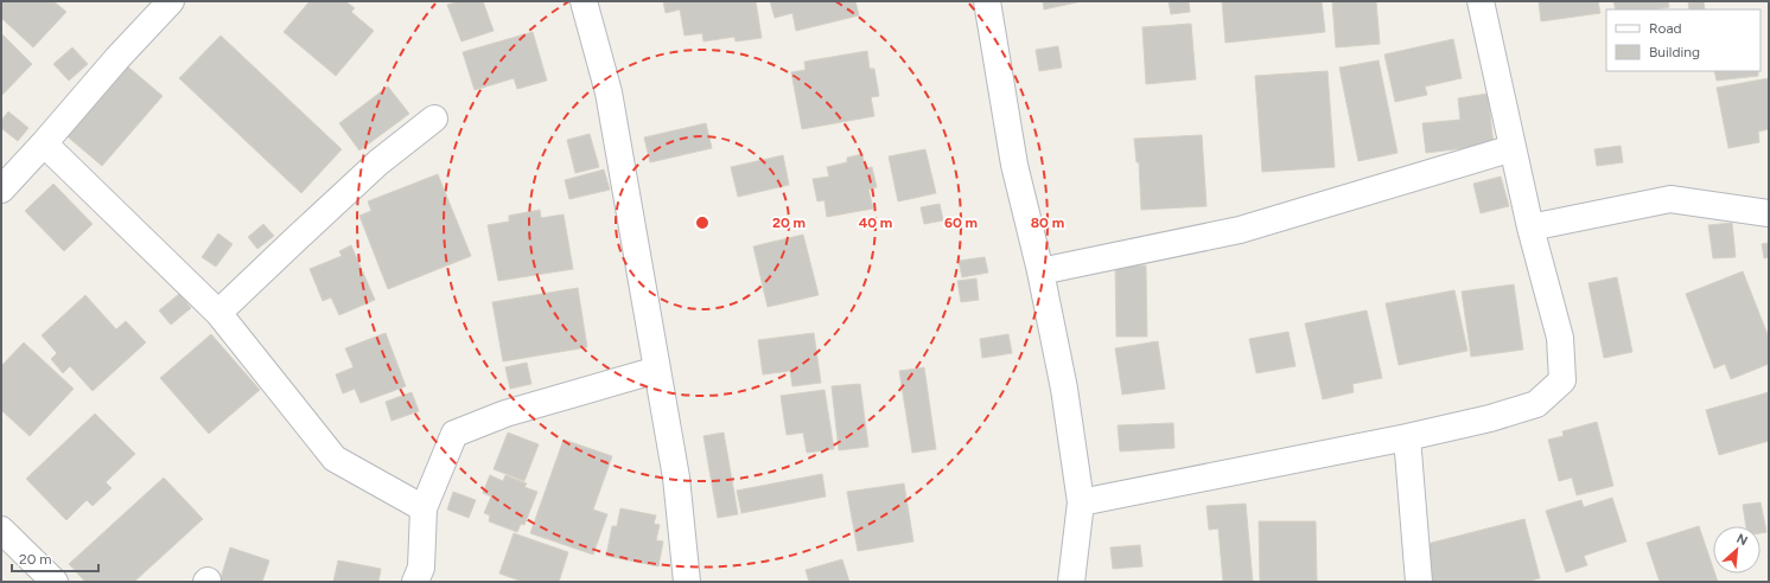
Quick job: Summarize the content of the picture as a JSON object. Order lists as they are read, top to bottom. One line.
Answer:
{"legend":["Road","Building"],"scale_bar":"20 m","north":"top right","rings":["20 m","40 m","60 m","80 m"]}
